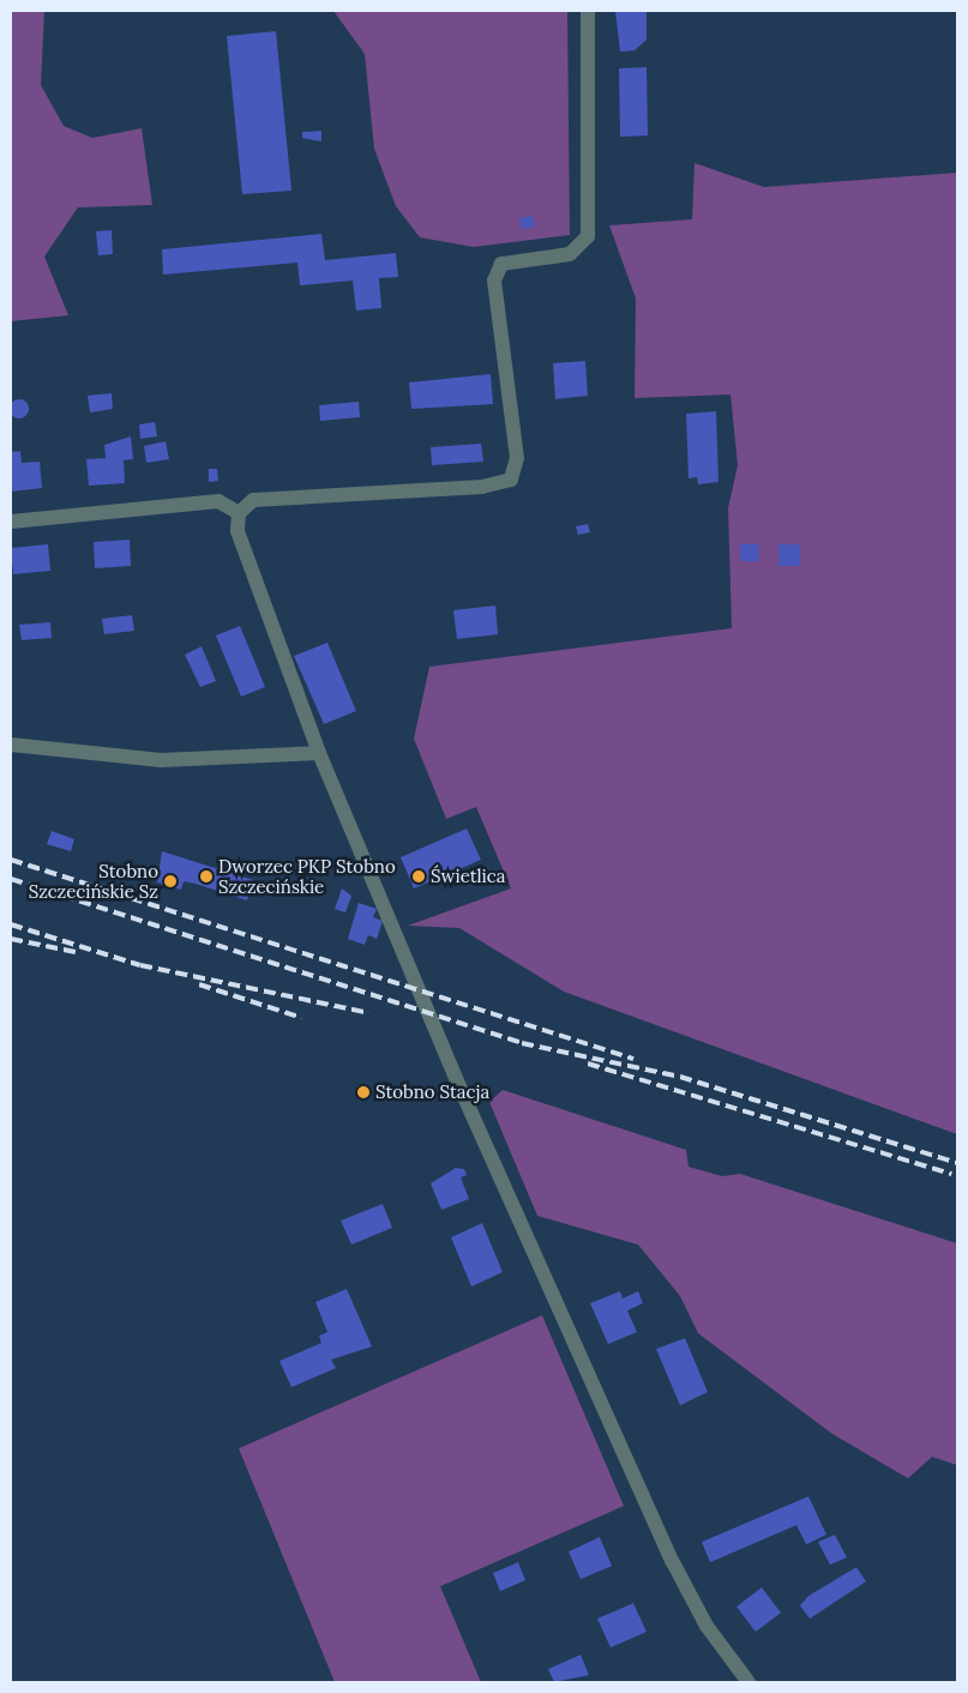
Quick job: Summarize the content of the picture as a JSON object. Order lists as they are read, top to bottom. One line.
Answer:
{"places":["Dworzec PKP Stobno Szczecińskie","Świetlica","Stobno Szczecińskie Sz","Stobno Stacja"]}
